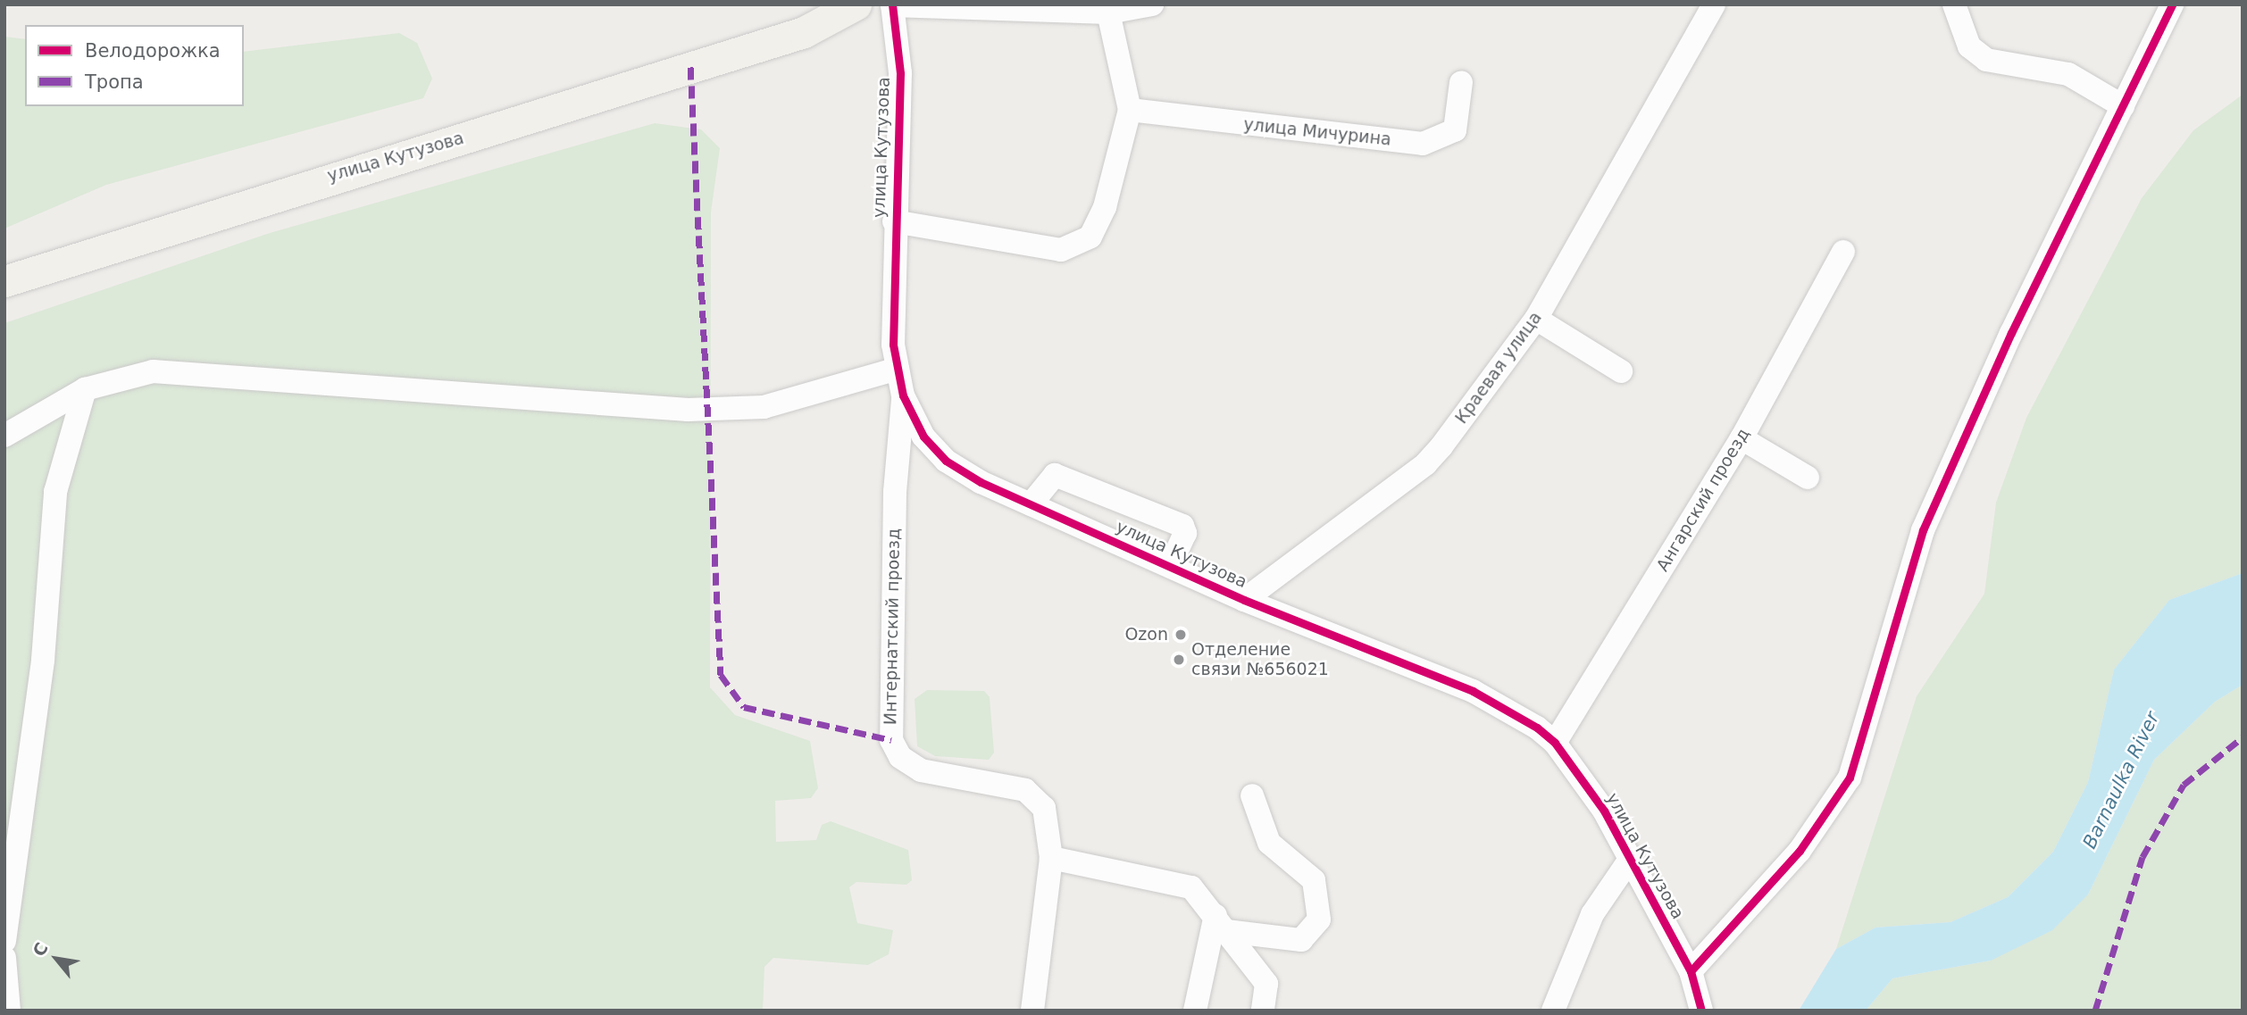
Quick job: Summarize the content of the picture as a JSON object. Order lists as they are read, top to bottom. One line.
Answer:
{"streets":{"main road":["улица Кутузова"],"street":["улица Мичурина","Краевая улица","Ангарский проезд","Интернатский проезд"]},"crossings":[["улица Кутузова","Краевая улица"],["улица Кутузова","Ангарский проезд"],["улица Кутузова","Интернатский проезд"]],"water":["Barnaulka River"],"places":["Ozon","Отделение связи №656021"],"legend":["Велодорожка","Тропа"],"north":"top left"}
